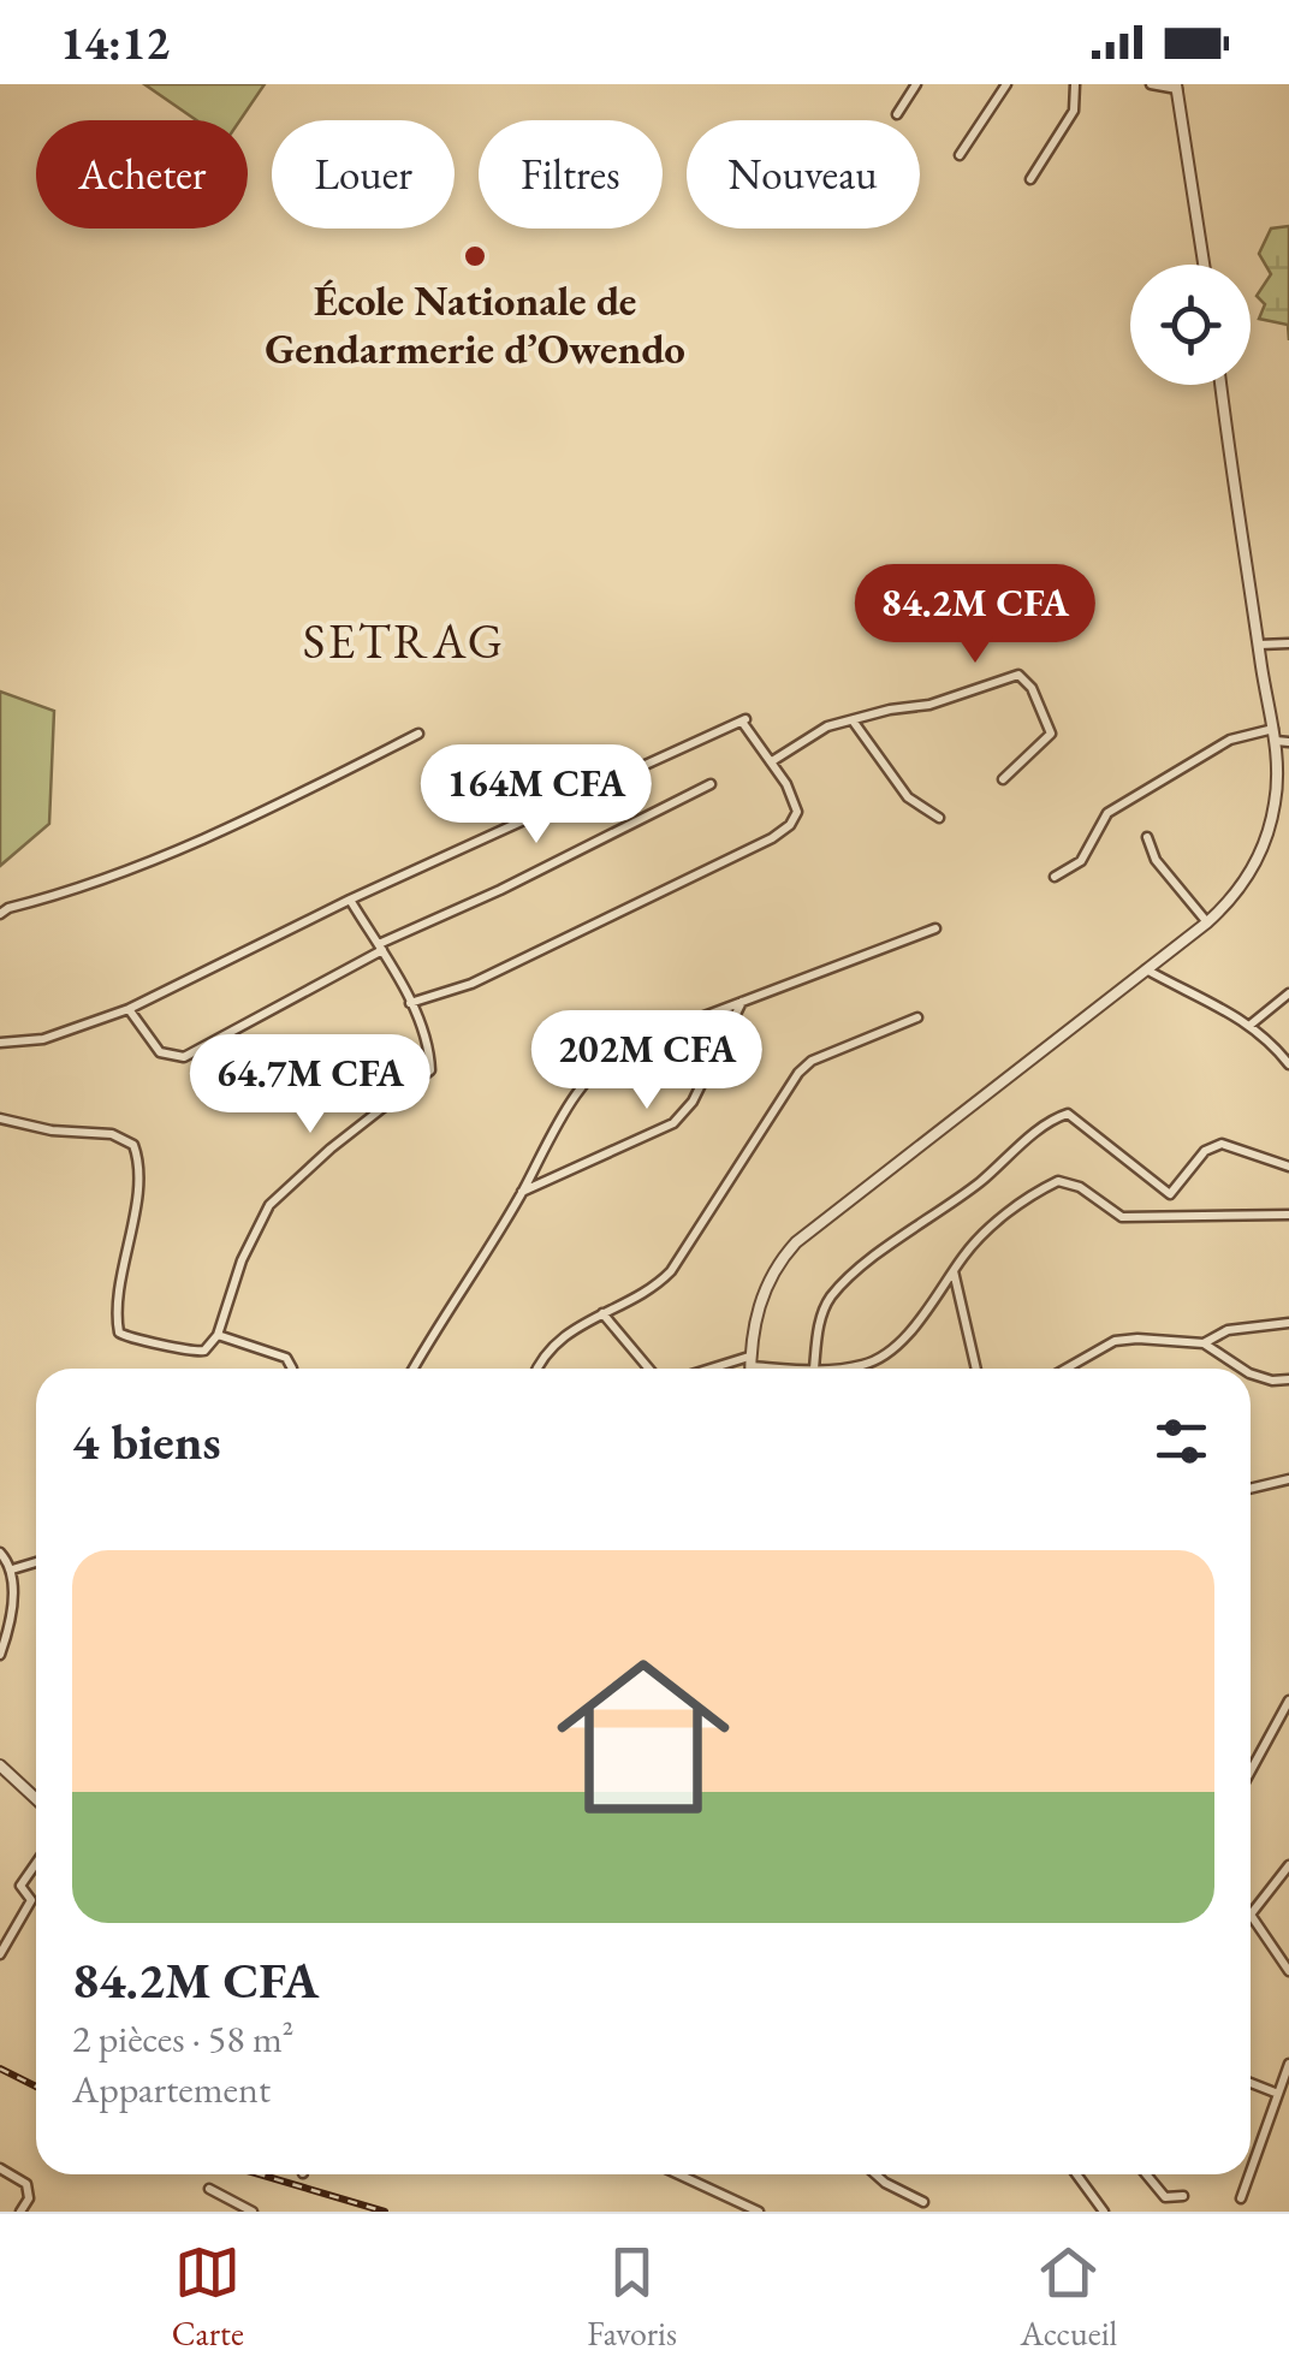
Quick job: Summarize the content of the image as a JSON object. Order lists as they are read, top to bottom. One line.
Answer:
{"districts":["SETRAG"],"places":["École Nationale de Gendarmerie d’Owendo"],"page":{"status":"14:12","chip":["Acheter","Louer","Filtres","Nouveau"],"price":["84.2M CFA","164M CFA","202M CFA","64.7M CFA"],"heading":"4 biens","list":[{"name":"84.2M CFA","note":"2 pièces · 58 m² · Appartement"}],"tabs":["Carte","Favoris","Accueil"]}}
